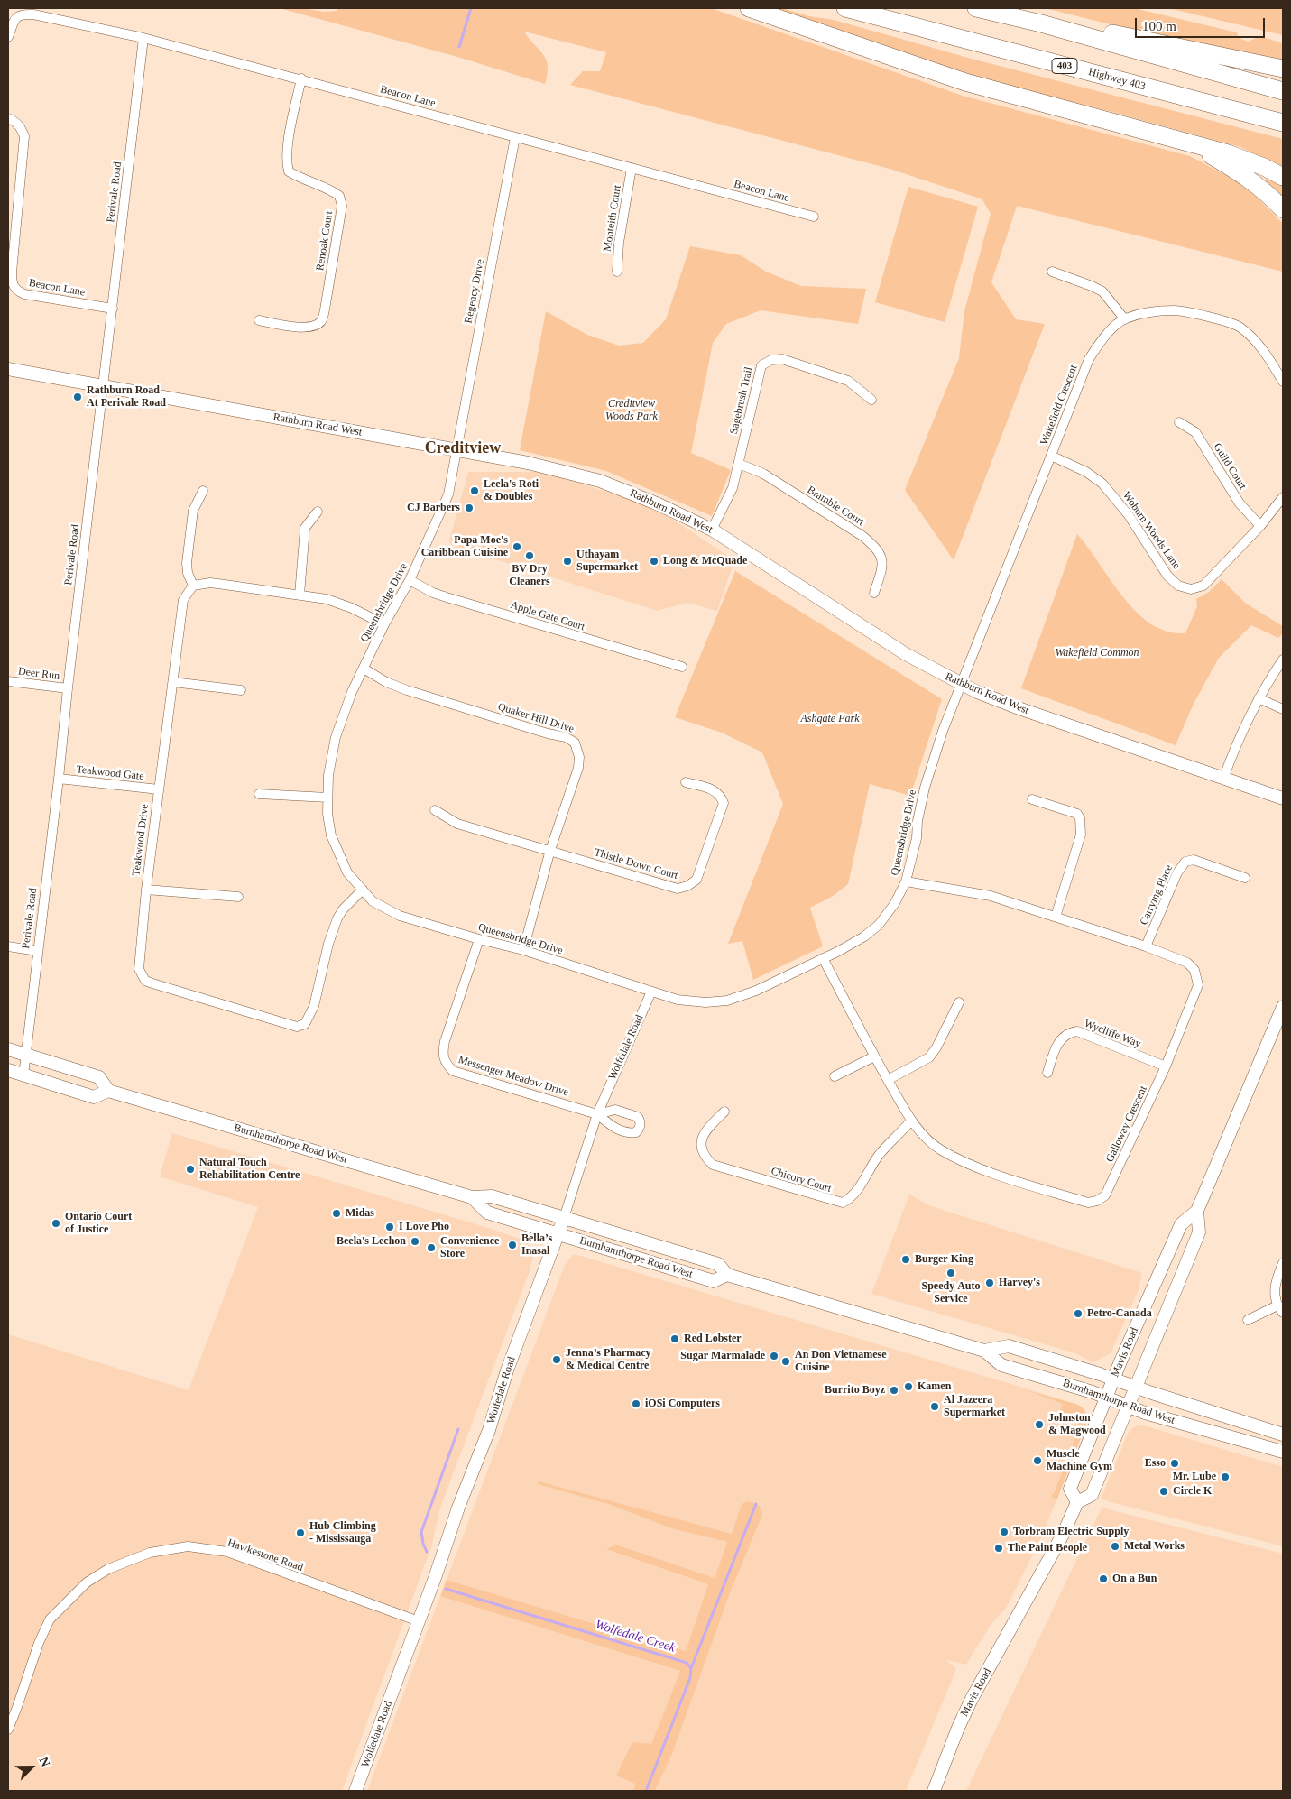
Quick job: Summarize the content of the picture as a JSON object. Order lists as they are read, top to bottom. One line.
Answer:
{"streets":{"highway":["403","Highway 403"],"main road":["Rathburn Road West","Wolfedale Road","Burnhamthorpe Road West","Mavis Road"],"street":["Beacon Lane","Perivale Road","Monteith Court","Renoak Court","Regency Drive","Sagebrush Trail","Wakefield Crescent","Guild Court","Bramble Court","Woburn Woods Lane","Queensbridge Drive","Apple Gate Court","Deer Run","Quaker Hill Drive","Teakwood Gate","Teakwood Drive","Thistle Down Court","Carrying Place","Wycliffe Way","Messenger Meadow Drive","Galloway Crescent","Chicory Court","Hawkestone Road"]},"crossings":[["Beacon Lane","Perivale Road"],["Beacon Lane","Monteith Court"],["Beacon Lane","Renoak Court"],["Beacon Lane","Regency Drive"],["Perivale Road","Rathburn Road West"],["Perivale Road","Deer Run"],["Perivale Road","Teakwood Gate"],["Perivale Road","Burnhamthorpe Road West"],["Regency Drive","Rathburn Road West"],["Regency Drive","Queensbridge Drive"],["Sagebrush Trail","Rathburn Road West"],["Sagebrush Trail","Bramble Court"],["Wakefield Crescent","Rathburn Road West"],["Wakefield Crescent","Woburn Woods Lane"],["Wakefield Crescent","Queensbridge Drive"],["Rathburn Road West","Queensbridge Drive"],["Guild Court","Woburn Woods Lane"],["Queensbridge Drive","Apple Gate Court"],["Queensbridge Drive","Quaker Hill Drive"],["Queensbridge Drive","Teakwood Drive"],["Queensbridge Drive","Wolfedale Road"],["Queensbridge Drive","Messenger Meadow Drive"],["Queensbridge Drive","Galloway Crescent"],["Quaker Hill Drive","Thistle Down Court"],["Teakwood Gate","Teakwood Drive"],["Carrying Place","Galloway Crescent"],["Wycliffe Way","Galloway Crescent"],["Wolfedale Road","Messenger Meadow Drive"],["Wolfedale Road","Burnhamthorpe Road West"],["Wolfedale Road","Hawkestone Road"],["Galloway Crescent","Chicory Court"],["Burnhamthorpe Road West","Mavis Road"]],"districts":["Creditview"],"water":["Wolfedale Creek"],"parks":["Creditview Woods Park","Wakefield Common","Ashgate Park"],"places":["Rathburn Road At Perivale Road","Leela's Roti & Doubles","CJ Barbers","Papa Moe's Caribbean Cuisine","BV Dry Cleaners","Uthayam Supermarket","Long & McQuade","Natural Touch Rehabilitation Centre","Midas","Ontario Court of Justice","I Love Pho","Beela's Lechon","Bella’s Inasal","Convenience Store","Burger King","Speedy Auto Service","Harvey's","Petro-Canada","Red Lobster","Sugar Marmalade","Jenna’s Pharmacy & Medical Centre","An Don Vietnamese Cuisine","Kamen","Burrito Boyz","iOSi Computers","Al Jazeera Supermarket","Johnston & Magwood","Muscle Machine Gym","Esso","Mr. Lube","Circle K","Torbram Electric Supply","Hub Climbing - Mississauga","Metal Works","The Paint Beople","On a Bun"],"scale_bar":"100 m","north":"top right"}
